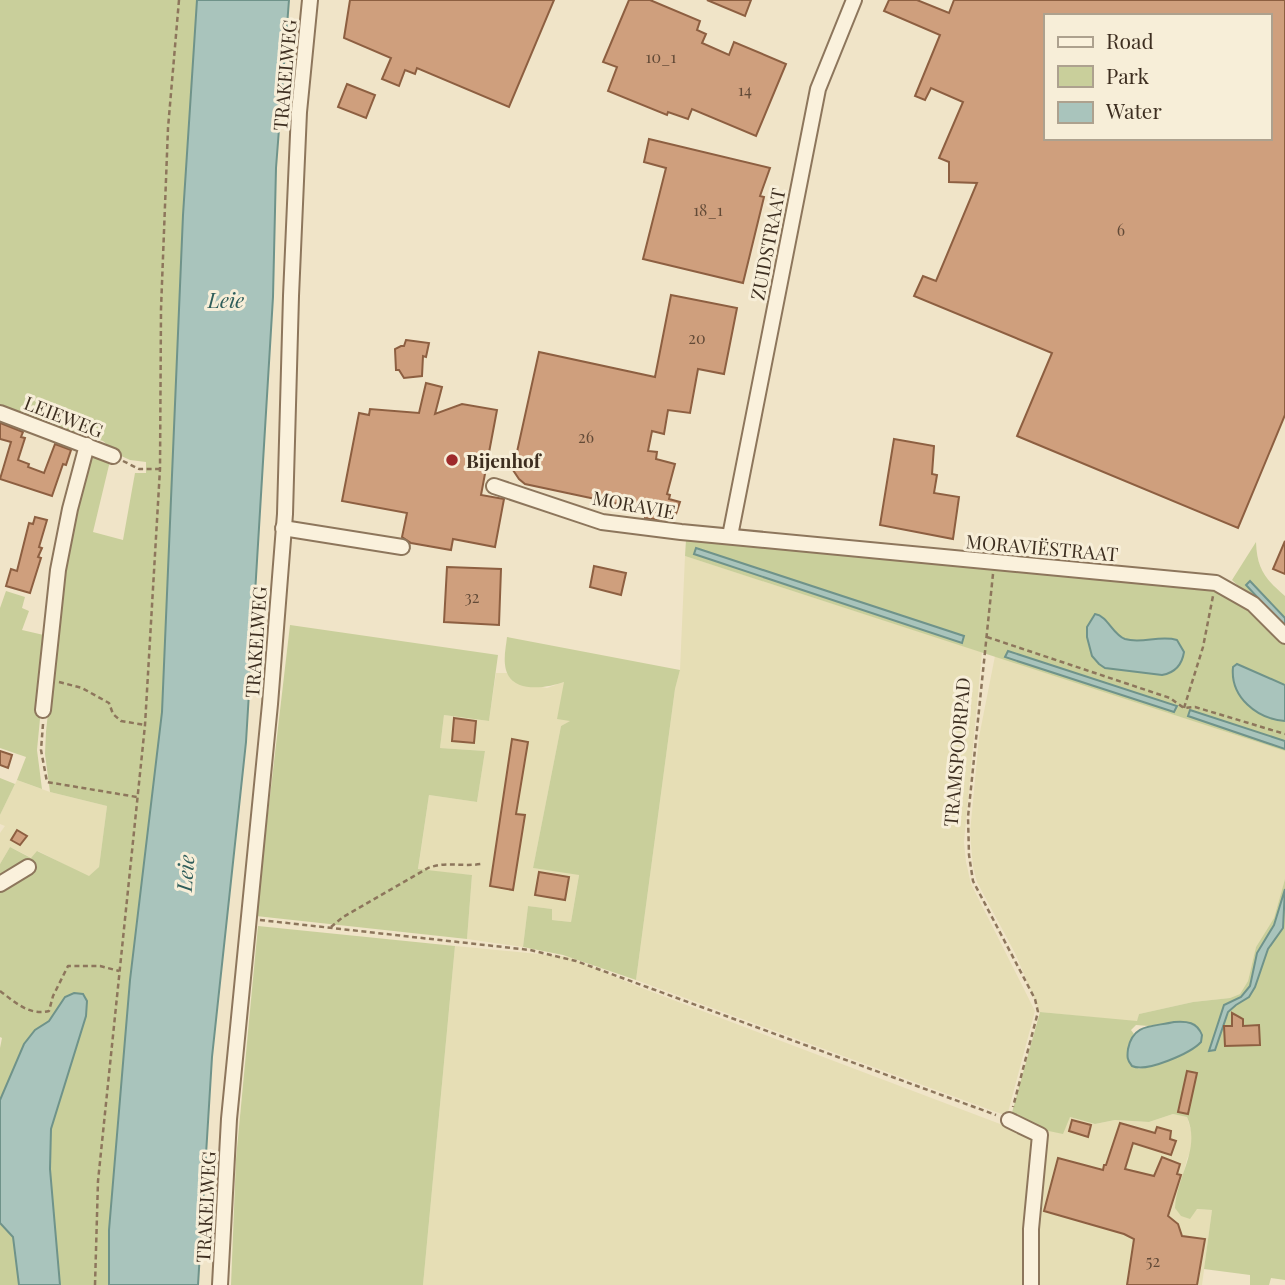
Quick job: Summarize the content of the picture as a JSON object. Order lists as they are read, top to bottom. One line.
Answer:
{"streets":{"street":["TRAKELWEG","ZUIDSTRAAT","LEIEWEG","MORAVIE","MORAVIËSTRAAT"],"path":["TRAMSPOORPAD"]},"crossings":[["ZUIDSTRAAT","MORAVIE"],["MORAVIE","MORAVIËSTRAAT"],["MORAVIËSTRAAT","TRAMSPOORPAD"]],"water":["Leie"],"places":["Bijenhof"],"house_numbers":["10_1","14","18_1","6","20","26","32","52"],"legend":["Road","Park","Water"]}
